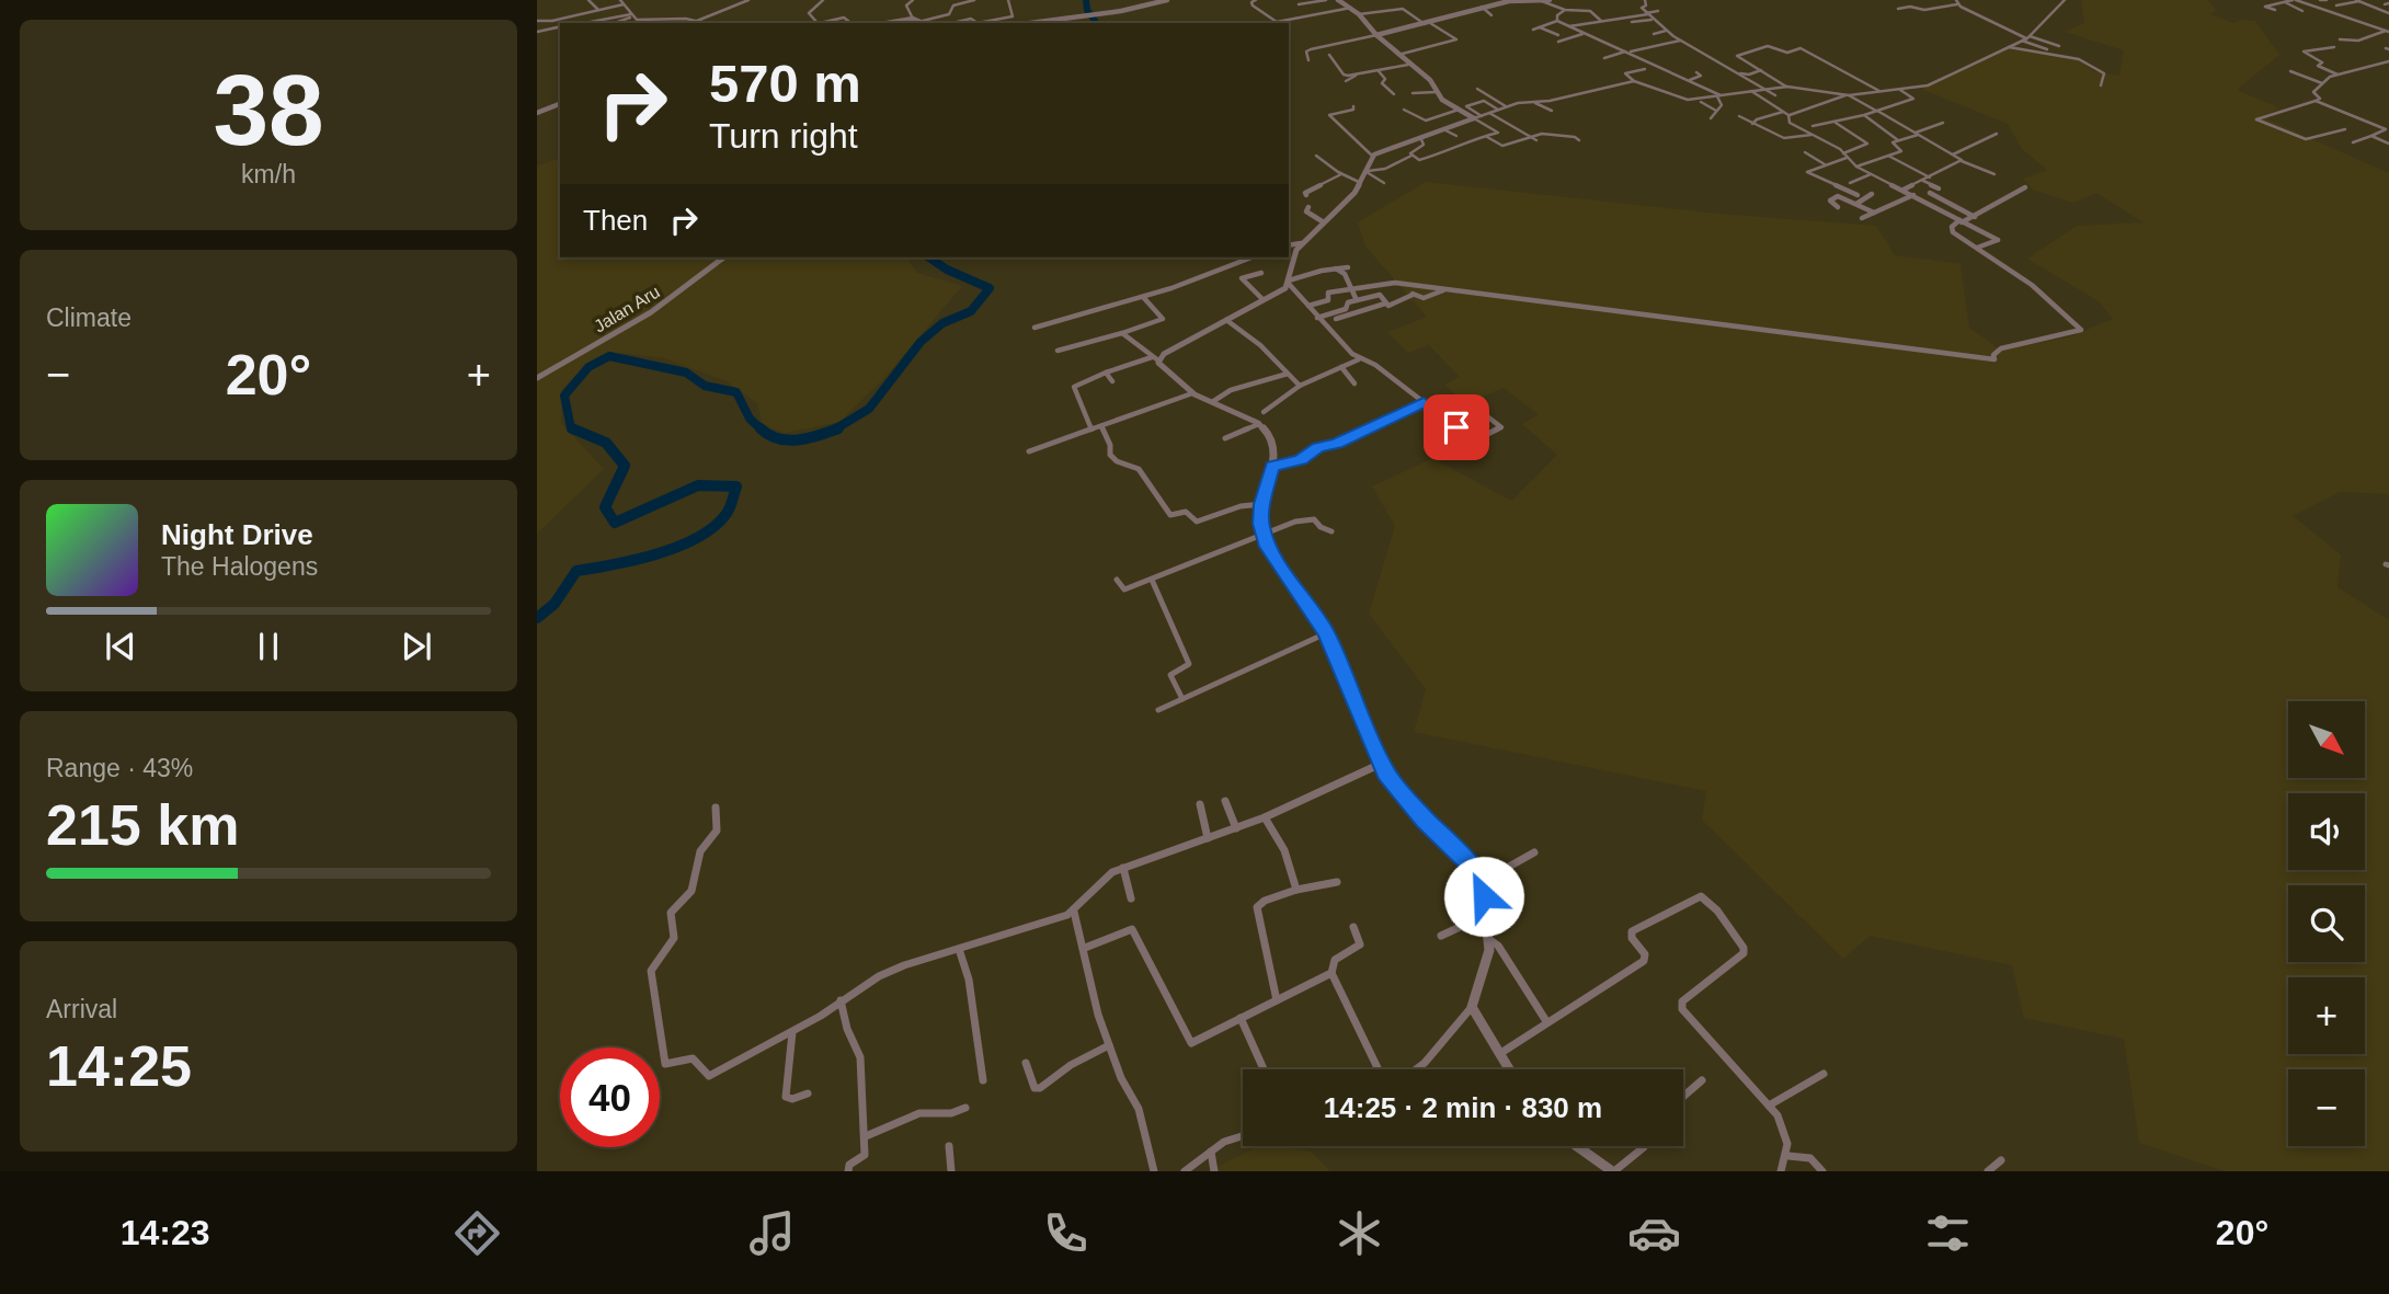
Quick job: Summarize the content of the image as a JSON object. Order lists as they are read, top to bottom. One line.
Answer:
{"streets":{"street":["Jalan Aru"]},"north":"bottom right","page":{"tile":[["38","km/h"],"Climate",["Range · 43%","215 km"],["Arrival","14:25"]],"turn":["570 m","Turn right"],"then":"Then","heat":["−","20°","+"],"song":["Night Drive","The Halogens"],"map_buttons":["+","−"],"limit":"40","trip":"14:25 · 2 min · 830 m","tabs":["14:23","20°"]}}
